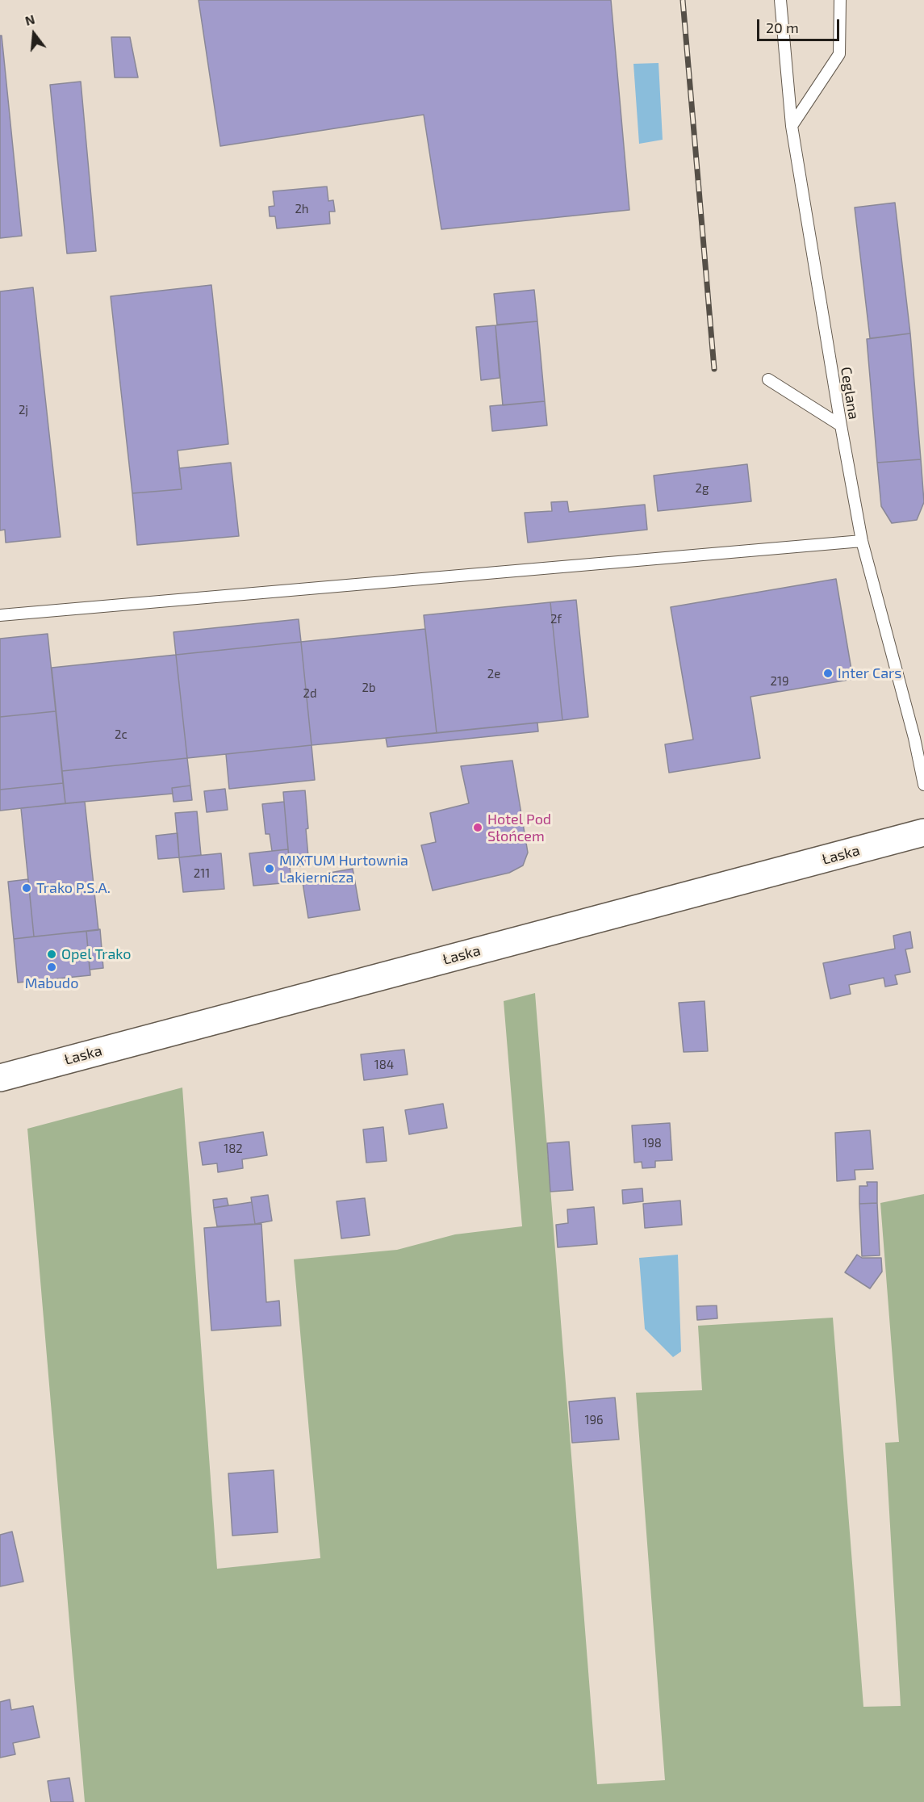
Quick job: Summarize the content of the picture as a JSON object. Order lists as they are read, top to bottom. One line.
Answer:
{"streets":{"main road":["Łaska"],"lane":["Ceglana"]},"places":["Inter Cars","Hotel Pod Słońcem","MIXTUM Hurtownia Lakiernicza","Trako P.S.A.","Opel Trako","Mabudo"],"house_numbers":["2h","2j","2g","2f","2e","219","2b","2d","2c","211","184","198","182","196"],"scale_bar":"20 m","north":"top"}
